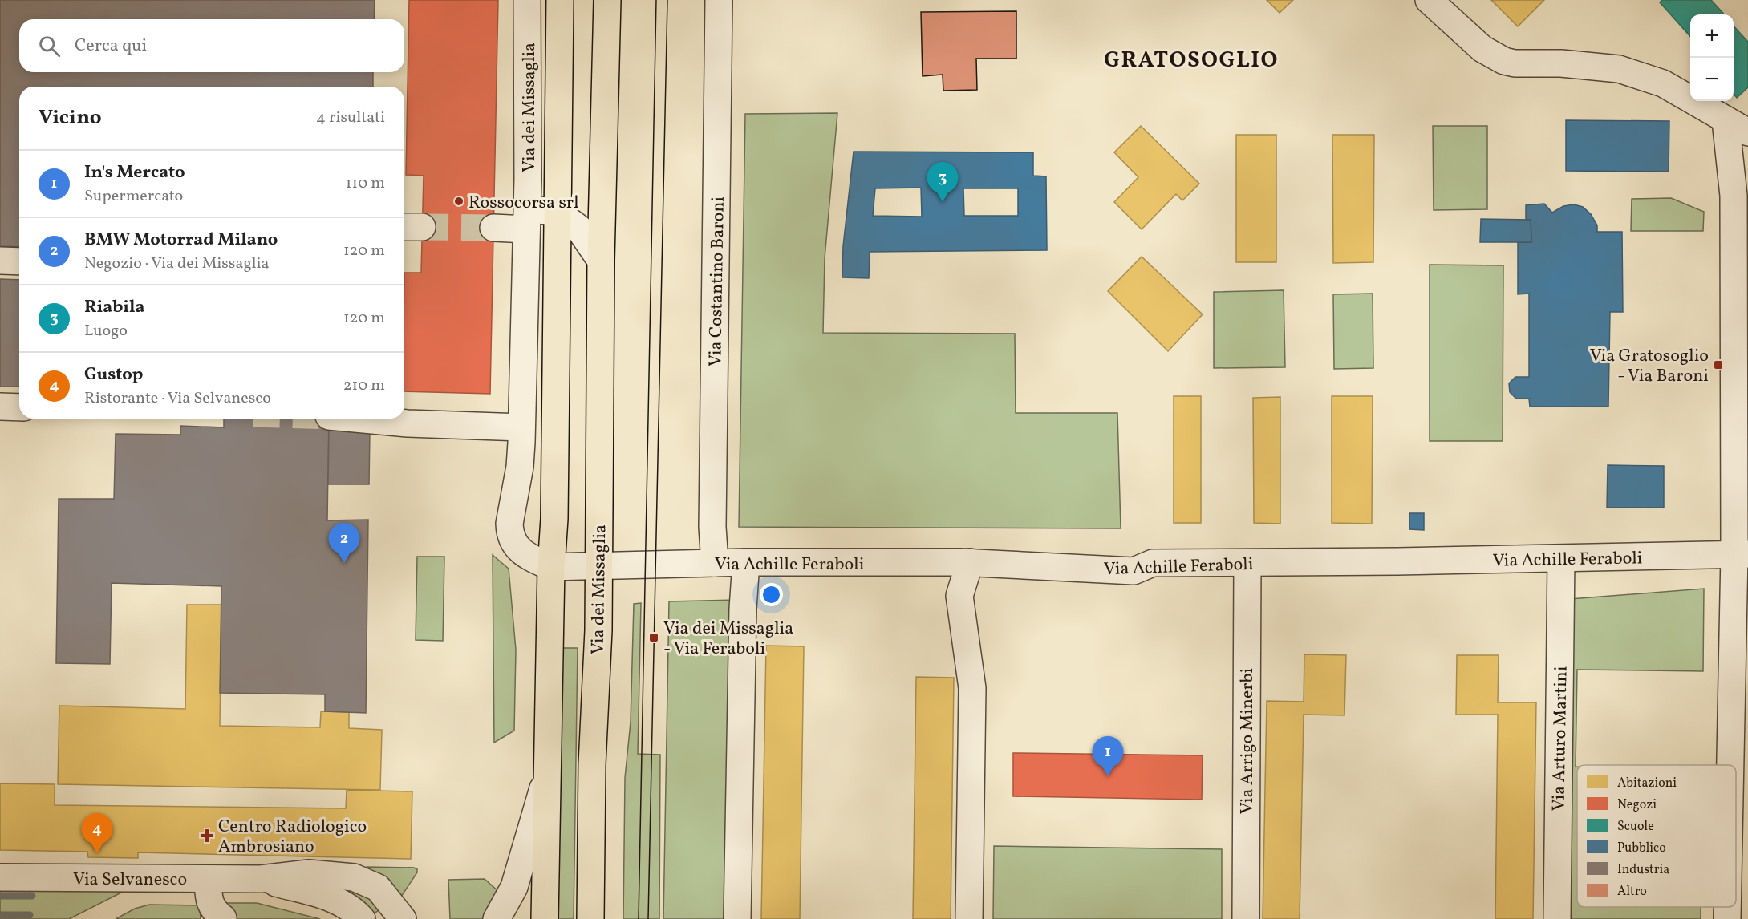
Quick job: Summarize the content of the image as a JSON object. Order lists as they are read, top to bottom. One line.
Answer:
{"streets":{"main road":["Via dei Missaglia"],"street":["Via Costantino Baroni","Via Achille Feraboli","Via Arturo Martini","Via Arrigo Minerbi","Via Selvanesco"]},"crossings":[["Via dei Missaglia","Via Achille Feraboli"],["Via Costantino Baroni","Via Achille Feraboli"],["Via Achille Feraboli","Via Arturo Martini"],["Via Achille Feraboli","Via Arrigo Minerbi"]],"districts":["GRATOSOGLIO"],"places":{"other":["Rossocorsa srl"],"transit":["Via Gratosoglio - Via Baroni","Via dei Missaglia - Via Feraboli"],"health":["Centro Radiologico Ambrosiano"]},"legend":["Abitazioni","Negozi","Scuole","Pubblico","Industria","Altro"],"page":{"map_buttons":["+","−"],"search":"Cerca qui","heading":["Vicino","4 risultati"],"list":[{"mark":"1","name":"In's Mercato","note":"Supermercato","value":"110 m"},{"mark":"2","name":"BMW Motorrad Milano","note":"Negozio · Via dei Missaglia","value":"120 m"},{"mark":"3","name":"Riabila","note":"Luogo","value":"120 m"},{"mark":"4","name":"Gustop","note":"Ristorante · Via Selvanesco","value":"210 m"}],"pins":["3","2","1","4"]}}
